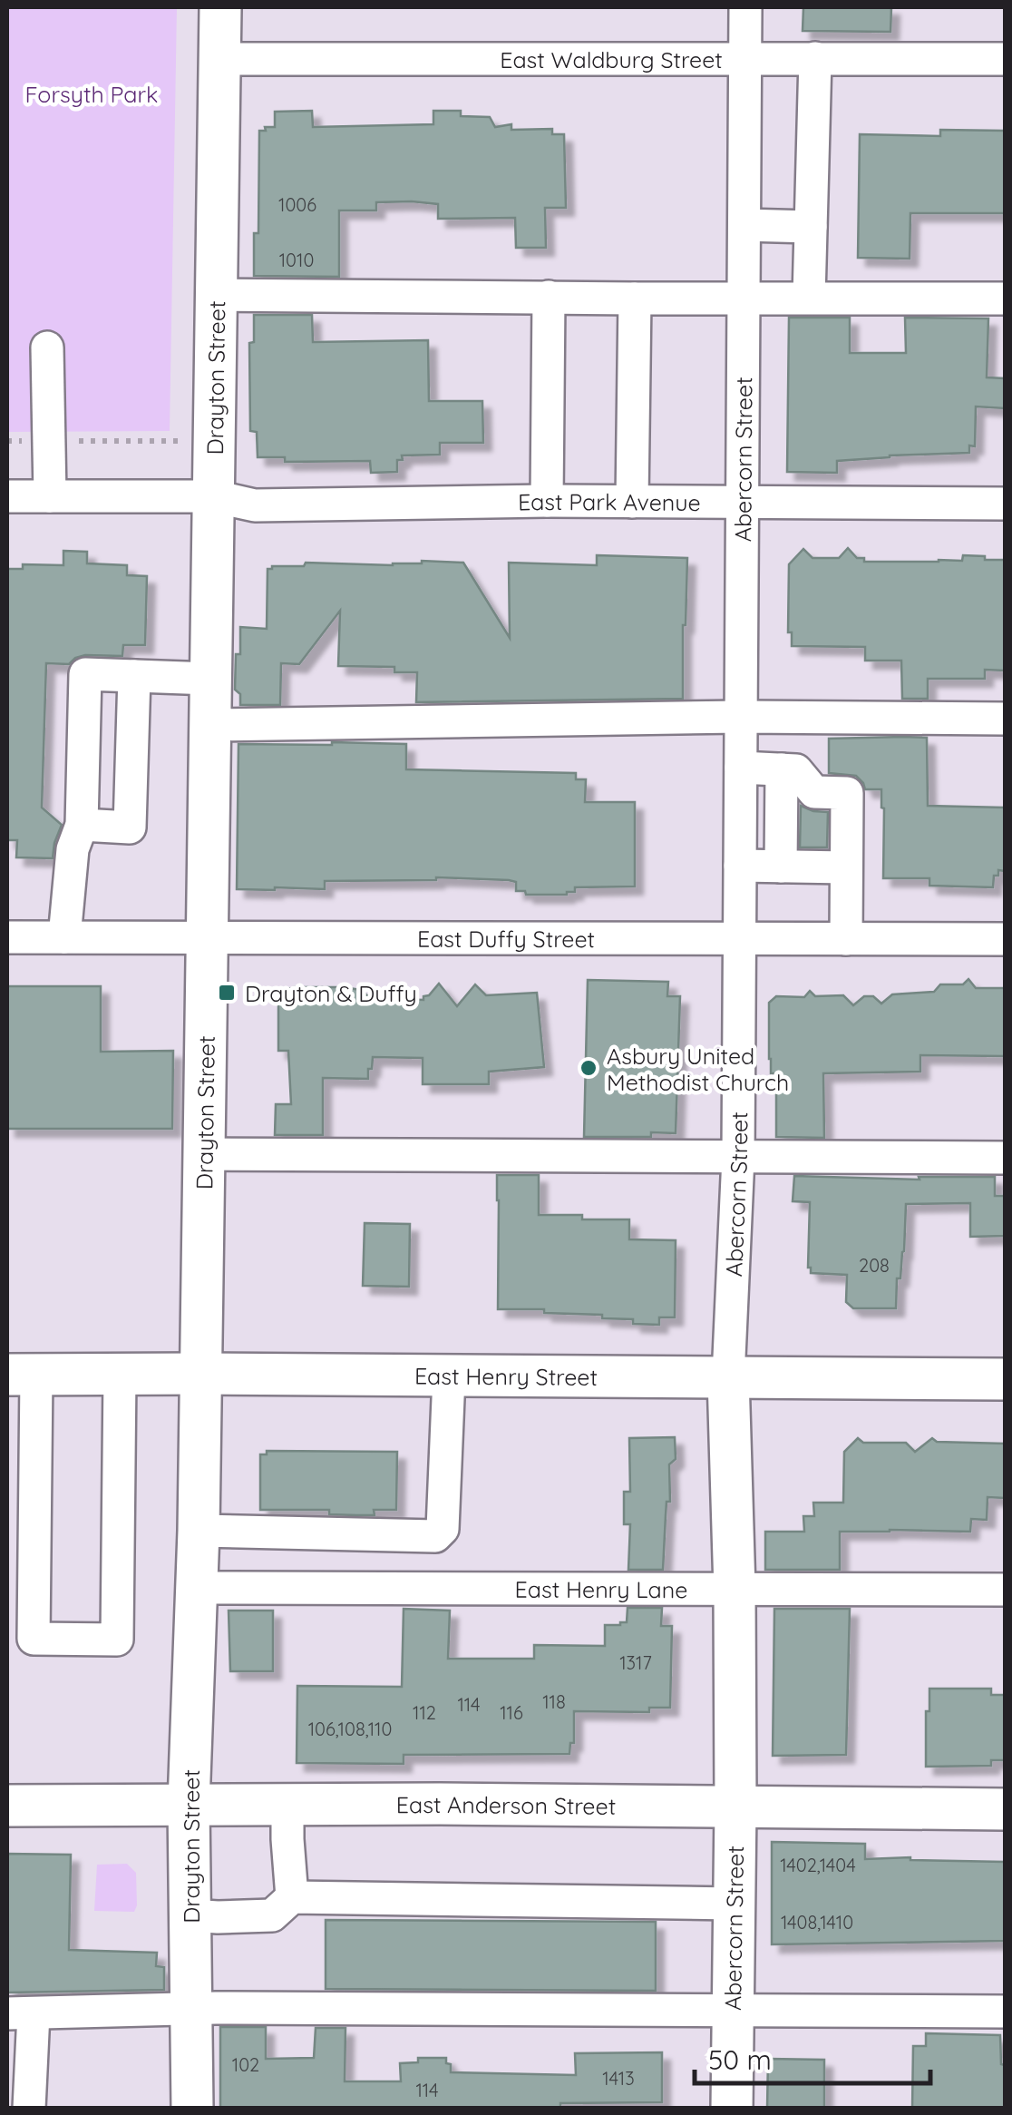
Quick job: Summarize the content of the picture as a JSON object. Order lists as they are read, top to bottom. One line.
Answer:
{"streets":{"main road":["Drayton Street","Abercorn Street","East Henry Street","East Anderson Street"],"street":["East Waldburg Street","East Park Avenue","East Duffy Street","East Henry Lane"]},"crossings":[["East Waldburg Street","Drayton Street"],["East Waldburg Street","Abercorn Street"],["Drayton Street","East Park Avenue"],["Drayton Street","East Duffy Street"],["Drayton Street","East Henry Street"],["Drayton Street","East Henry Lane"],["Drayton Street","East Anderson Street"],["Abercorn Street","East Park Avenue"],["Abercorn Street","East Duffy Street"],["Abercorn Street","East Henry Street"],["Abercorn Street","East Henry Lane"],["Abercorn Street","East Anderson Street"]],"parks":["Forsyth Park"],"places":{"transit":["Drayton & Duffy"],"other":["Asbury United Methodist Church"]},"house_numbers":["1006","1010","208","1317","118","114","112","116","106,108,110","1402,1404","1408,1410","102","1413","114"],"scale_bar":"50 m"}
